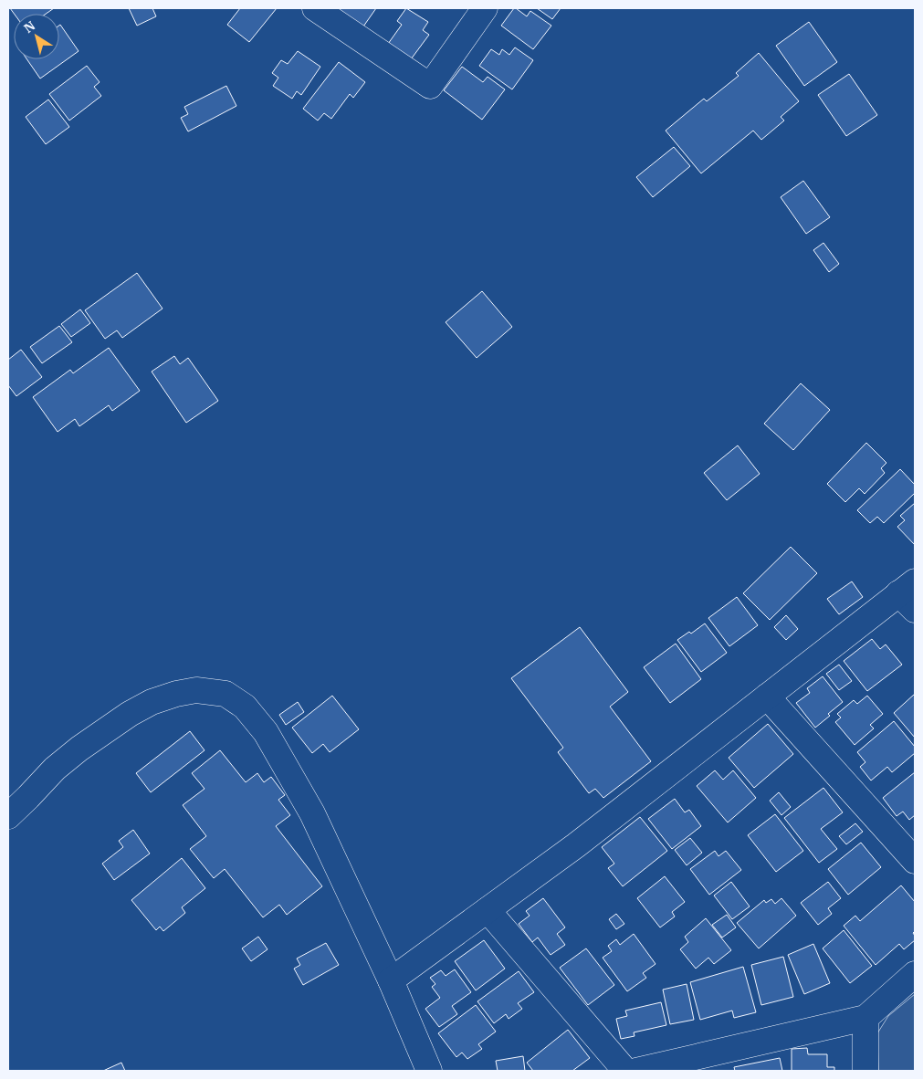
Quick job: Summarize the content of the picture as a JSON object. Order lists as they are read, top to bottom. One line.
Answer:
{"north":"top left"}
